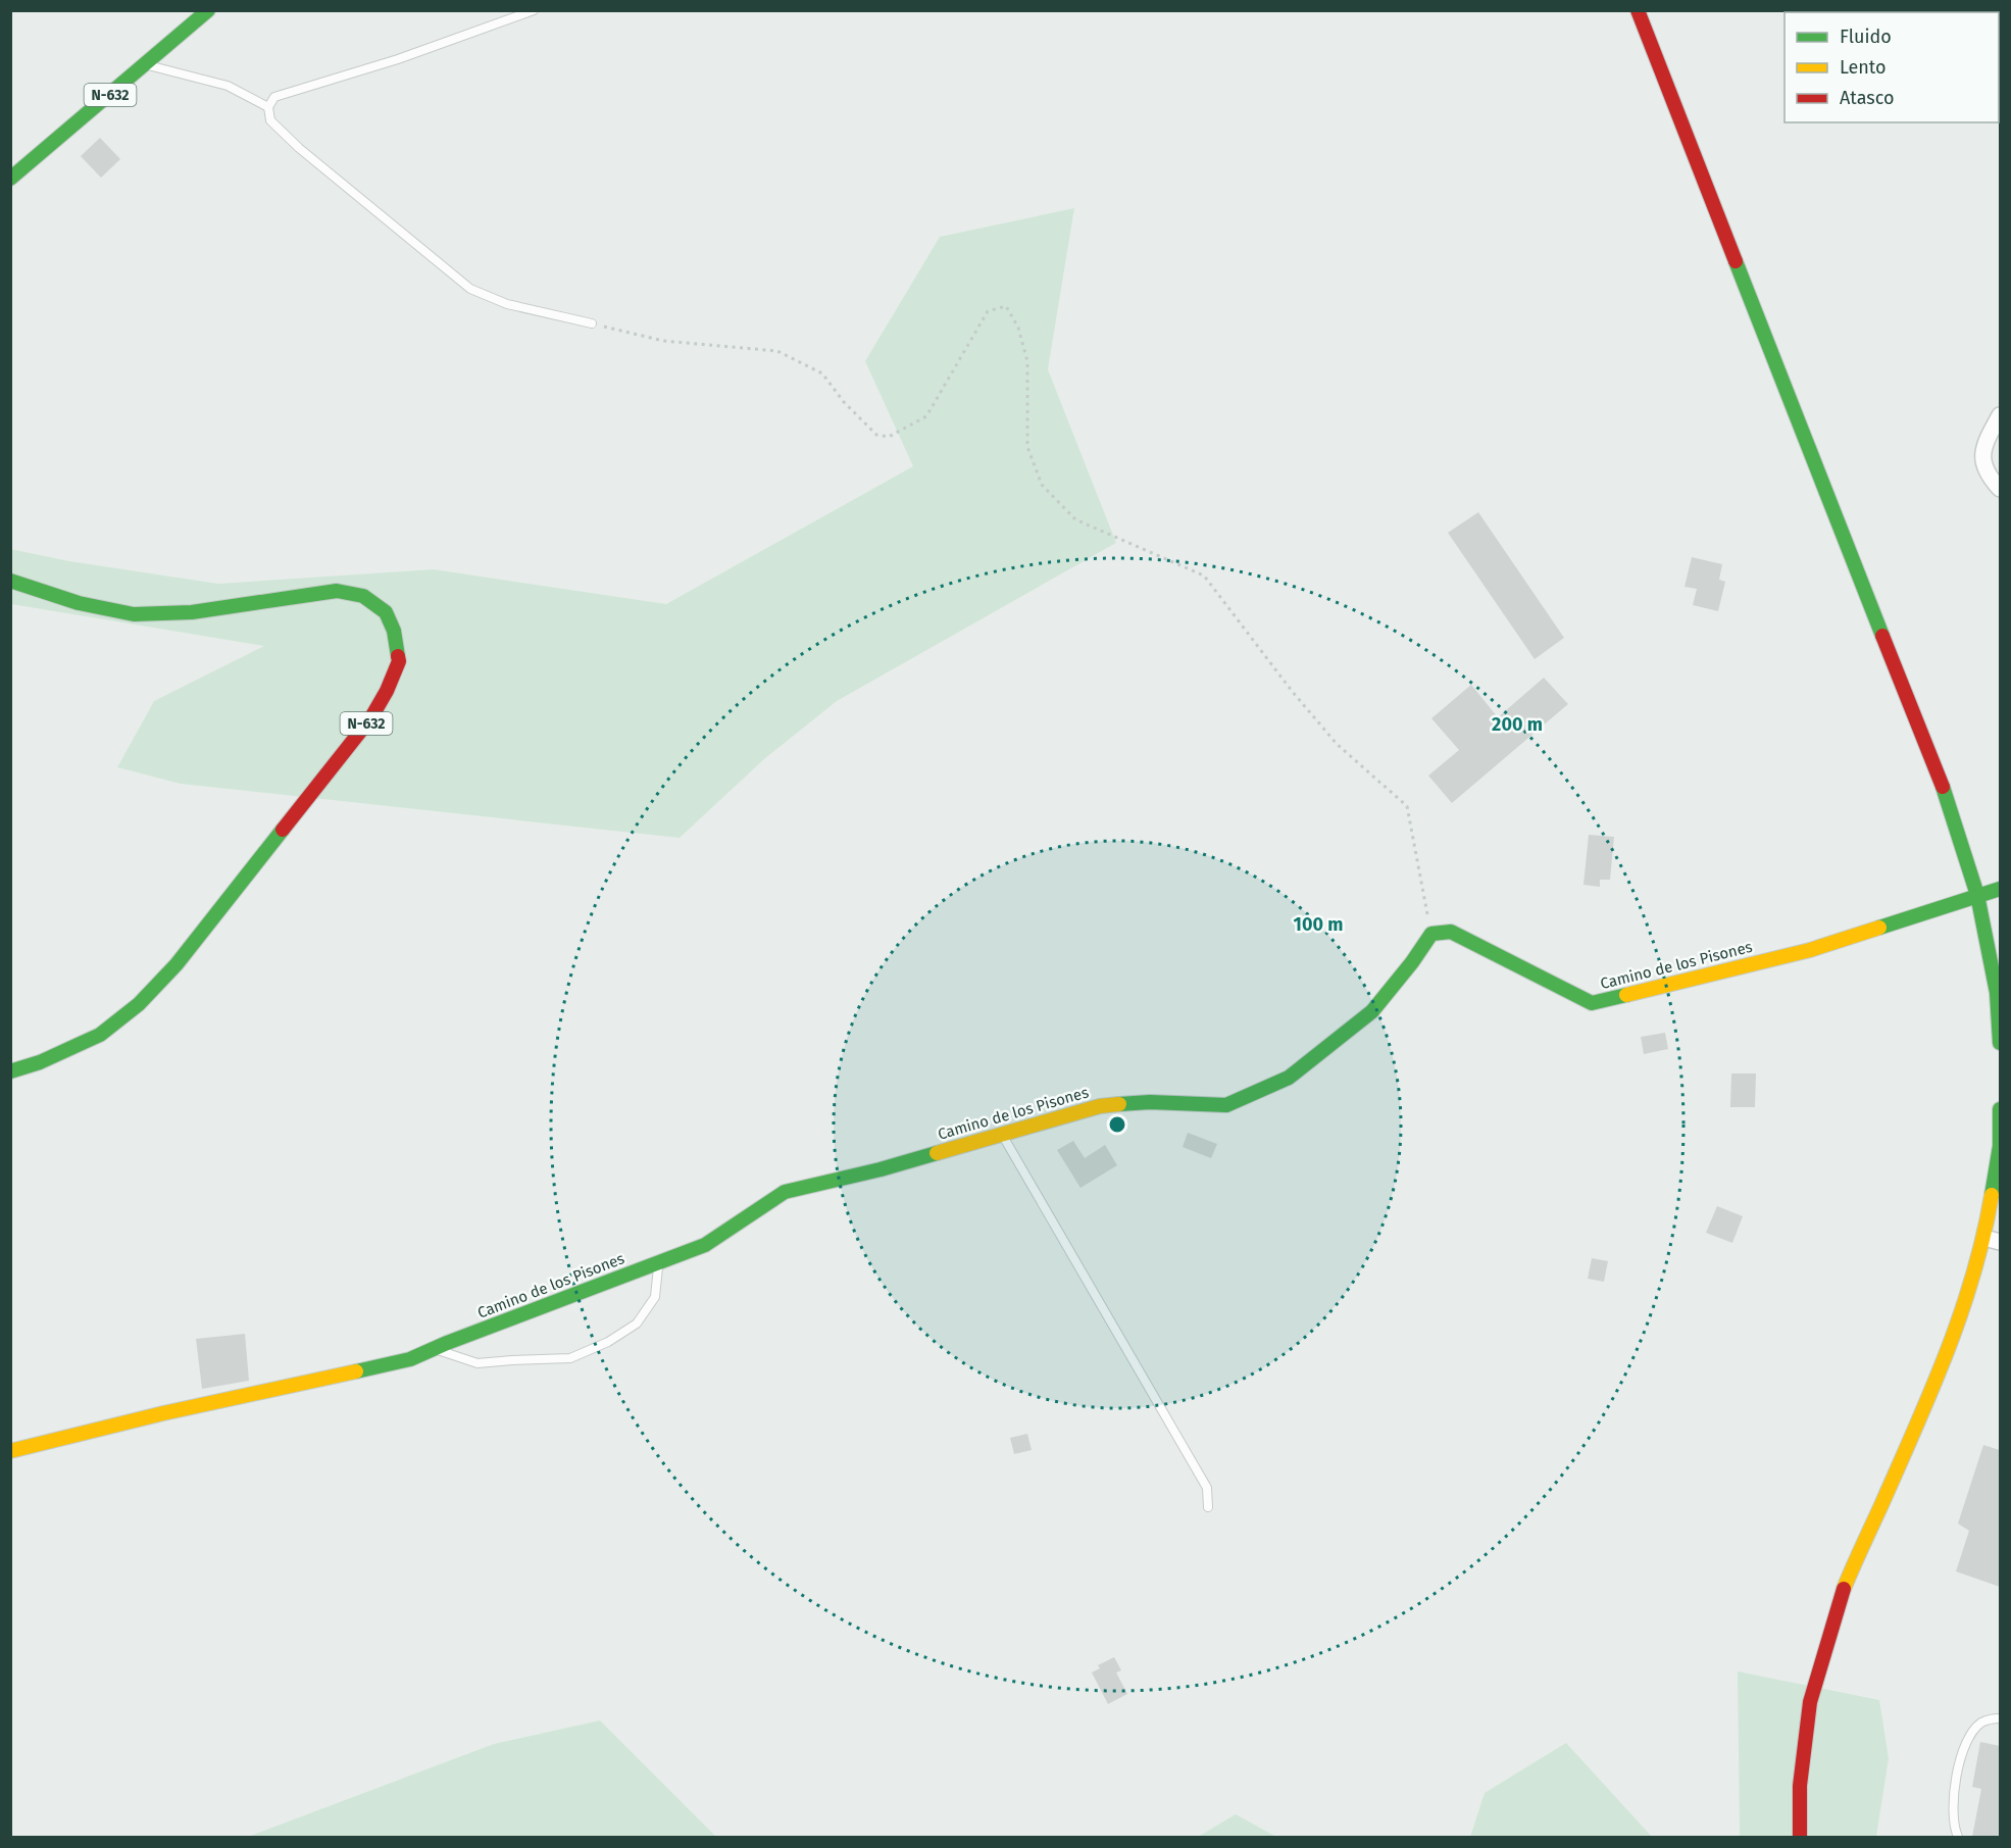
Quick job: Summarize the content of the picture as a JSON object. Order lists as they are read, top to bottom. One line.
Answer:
{"streets":{"main road":["N-632","Camino de los Pisones"]},"legend":["Fluido","Lento","Atasco"],"rings":["200 m","100 m"]}
